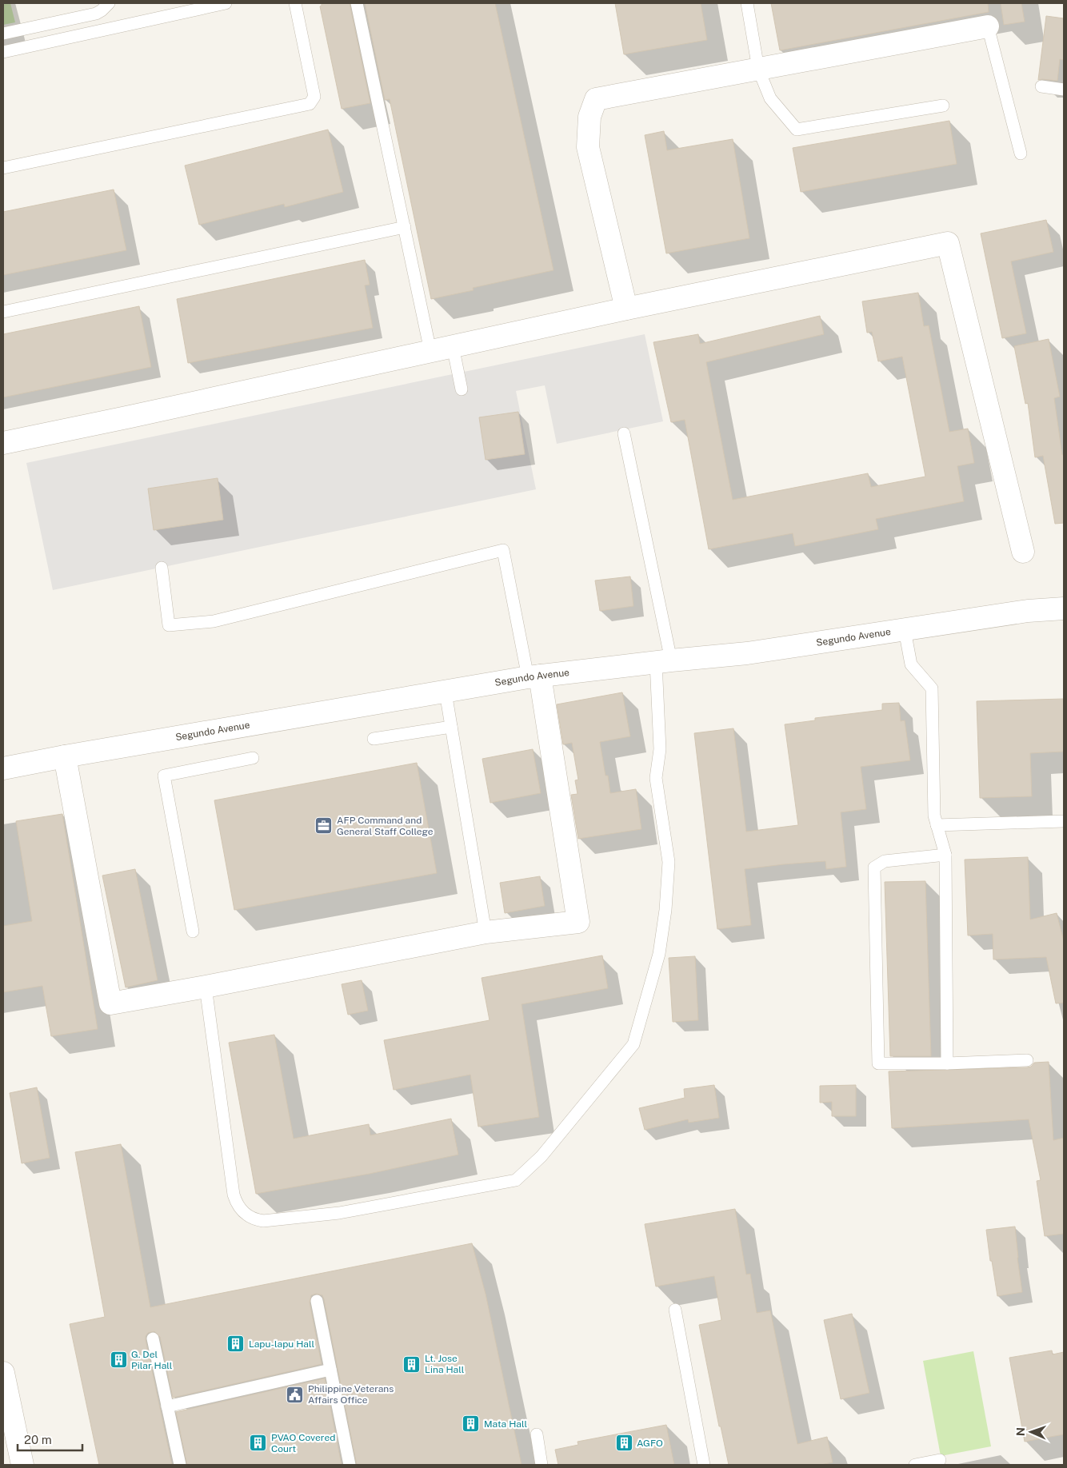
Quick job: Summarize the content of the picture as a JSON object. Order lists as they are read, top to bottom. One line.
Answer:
{"streets":{"street":["Segundo Avenue"]},"places":{"office":["AFP Command and General Staff College"],"building":["Lapu-lapu Hall","G. Del Pilar Hall","Lt. Jose Lina Hall","Mata Hall","PVAO Covered Court","AGFO"],"public building":["Philippine Veterans Affairs Office"]},"scale_bar":"20 m","north":"left"}
